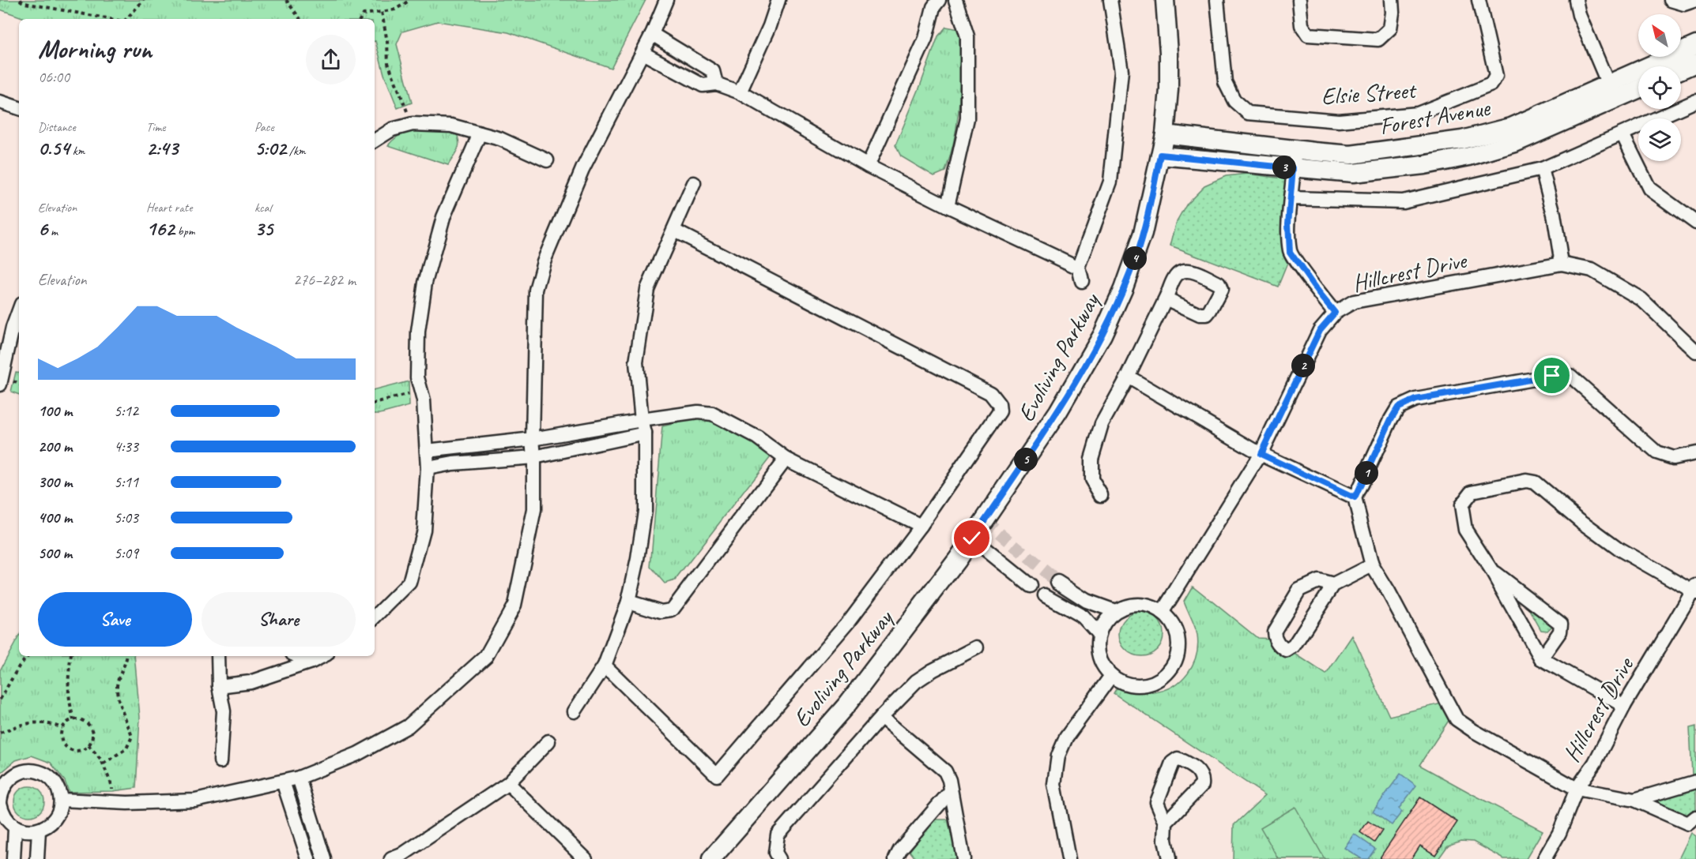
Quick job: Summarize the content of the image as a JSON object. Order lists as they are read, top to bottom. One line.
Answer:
{"streets":{"street":["Elsie Street","Forest Avenue","Hillcrest Drive","Evoliving Parkway"]},"crossings":[["Forest Avenue","Evoliving Parkway"]],"north":"top left","page":{"heading":["Morning run","06:00"],"stats":[["Distance","0.54 km"],["Time","2:43"],["Pace","5:02 /km"],["Elevation","6 m"],["Heart rate","162 bpm"],["kcal","35"]],"pins":["3","4","2","5","1"],"chart":["Elevation","276–282 m"],"list":[{"name":"100 m","note":"5:12"},{"name":"200 m","note":"4:33"},{"name":"300 m","note":"5:11"},{"name":"400 m","note":"5:03"},{"name":"500 m","note":"5:09"}],"buttons":["Save","Share"]}}
